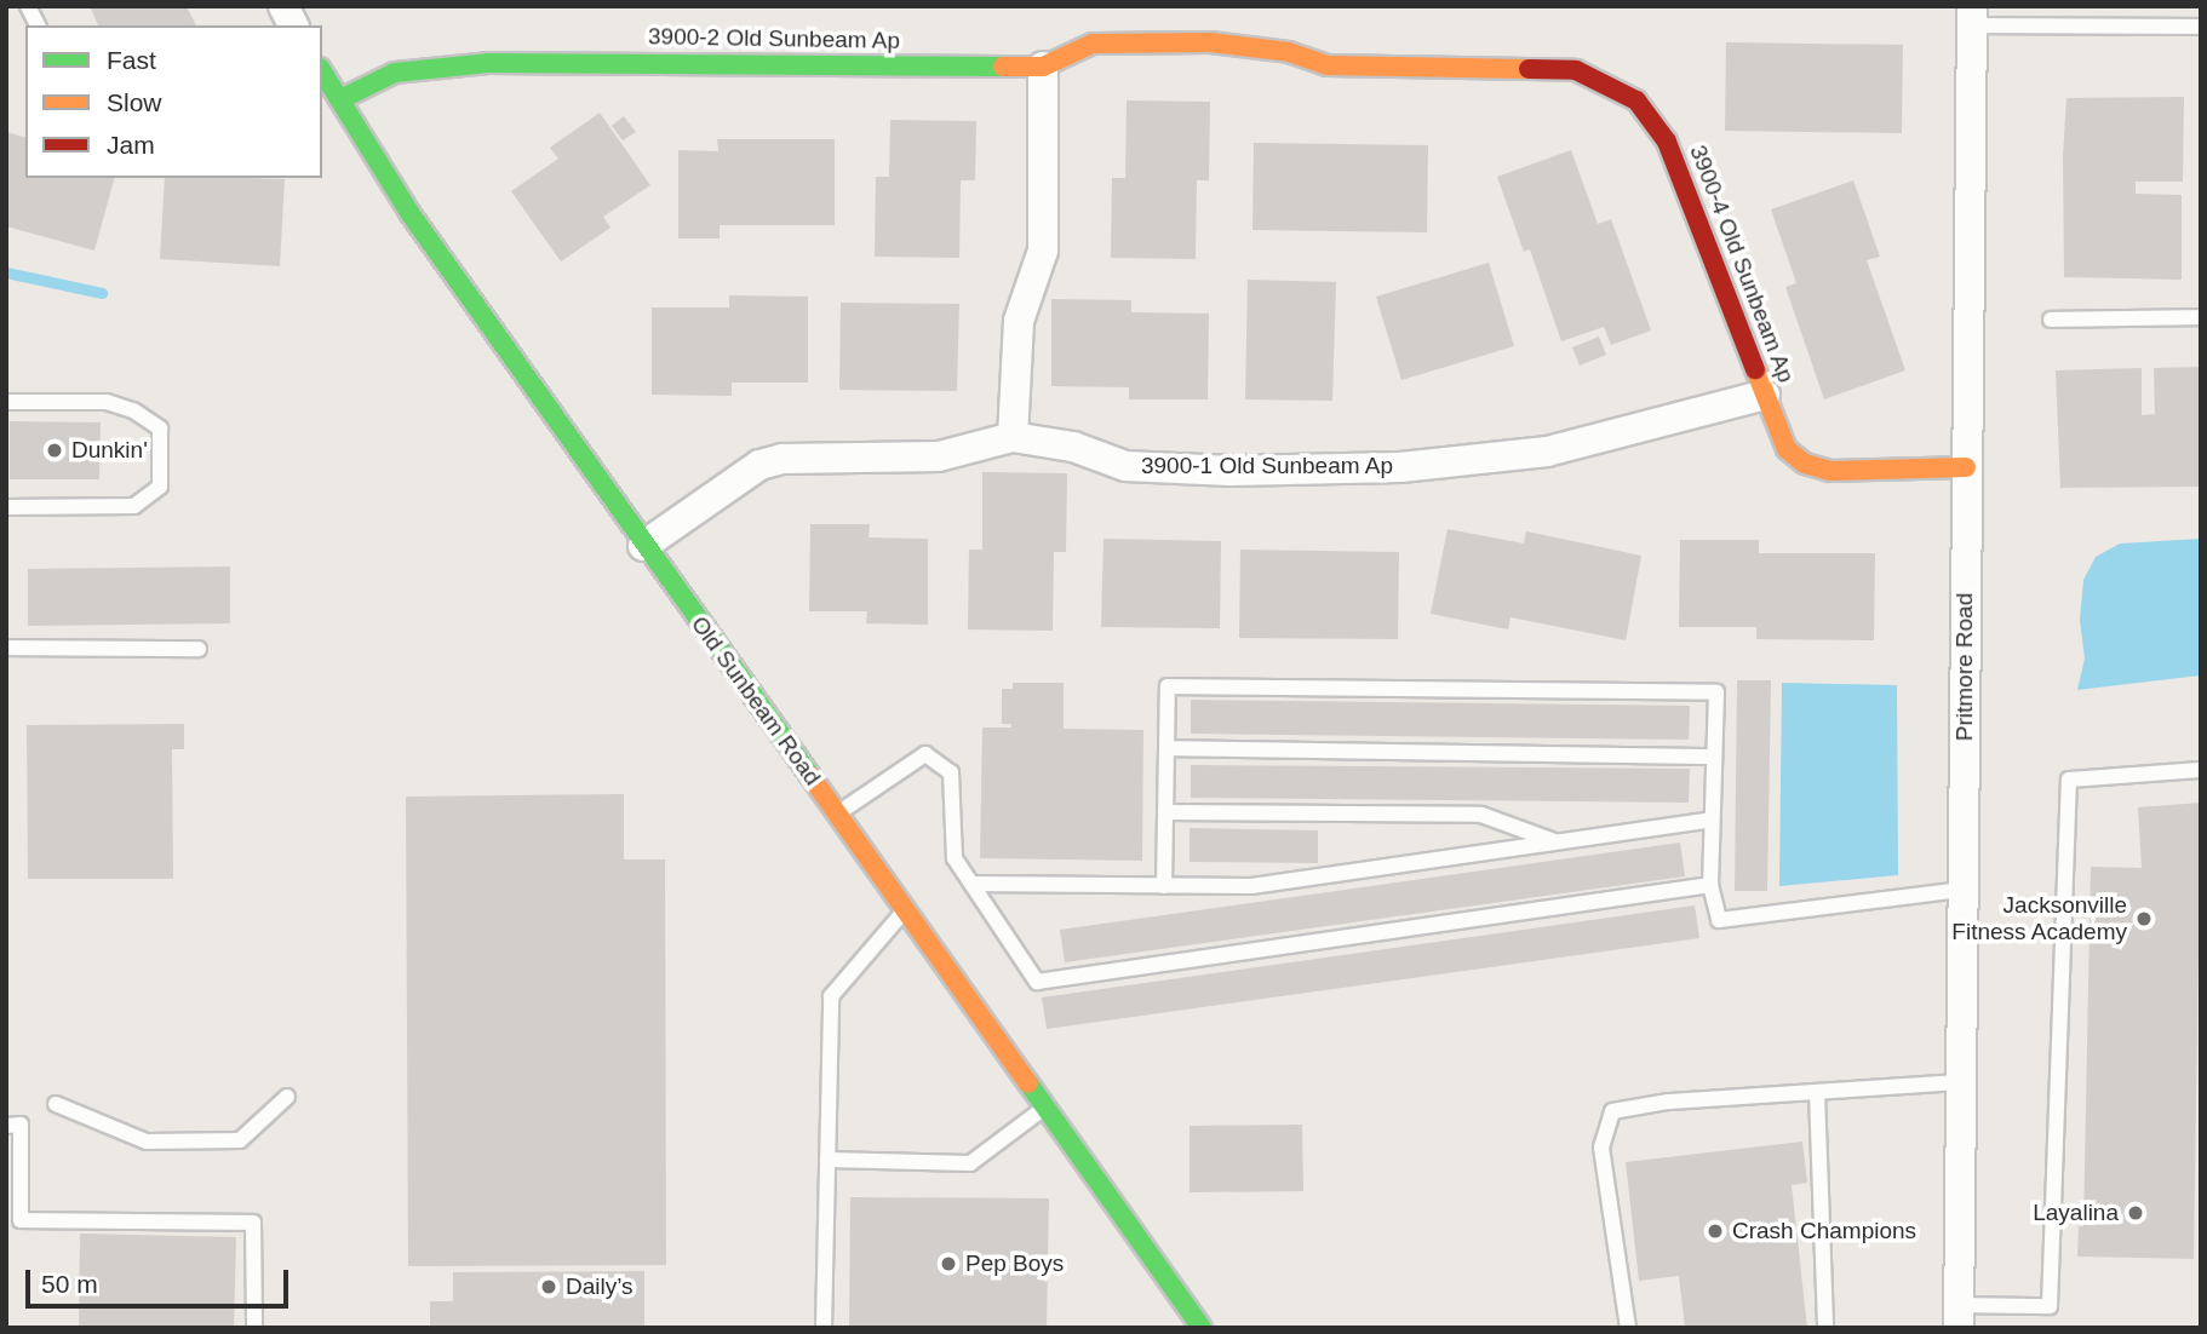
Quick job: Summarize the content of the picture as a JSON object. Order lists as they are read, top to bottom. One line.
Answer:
{"streets":{"street":["3900-2 Old Sunbeam Ap","3900-4 Old Sunbeam Ap","3900-1 Old Sunbeam Ap","Pritmore Road","Old Sunbeam Road"]},"crossings":[["3900-2 Old Sunbeam Ap","3900-4 Old Sunbeam Ap"],["3900-2 Old Sunbeam Ap","Old Sunbeam Road"],["3900-4 Old Sunbeam Ap","3900-1 Old Sunbeam Ap"],["3900-4 Old Sunbeam Ap","Pritmore Road"],["3900-1 Old Sunbeam Ap","Old Sunbeam Road"]],"places":["Dunkin'","Jacksonville Fitness Academy","Layalina","Crash Champions","Pep Boys","Daily’s"],"legend":["Fast","Slow","Jam"],"scale_bar":"50 m"}
